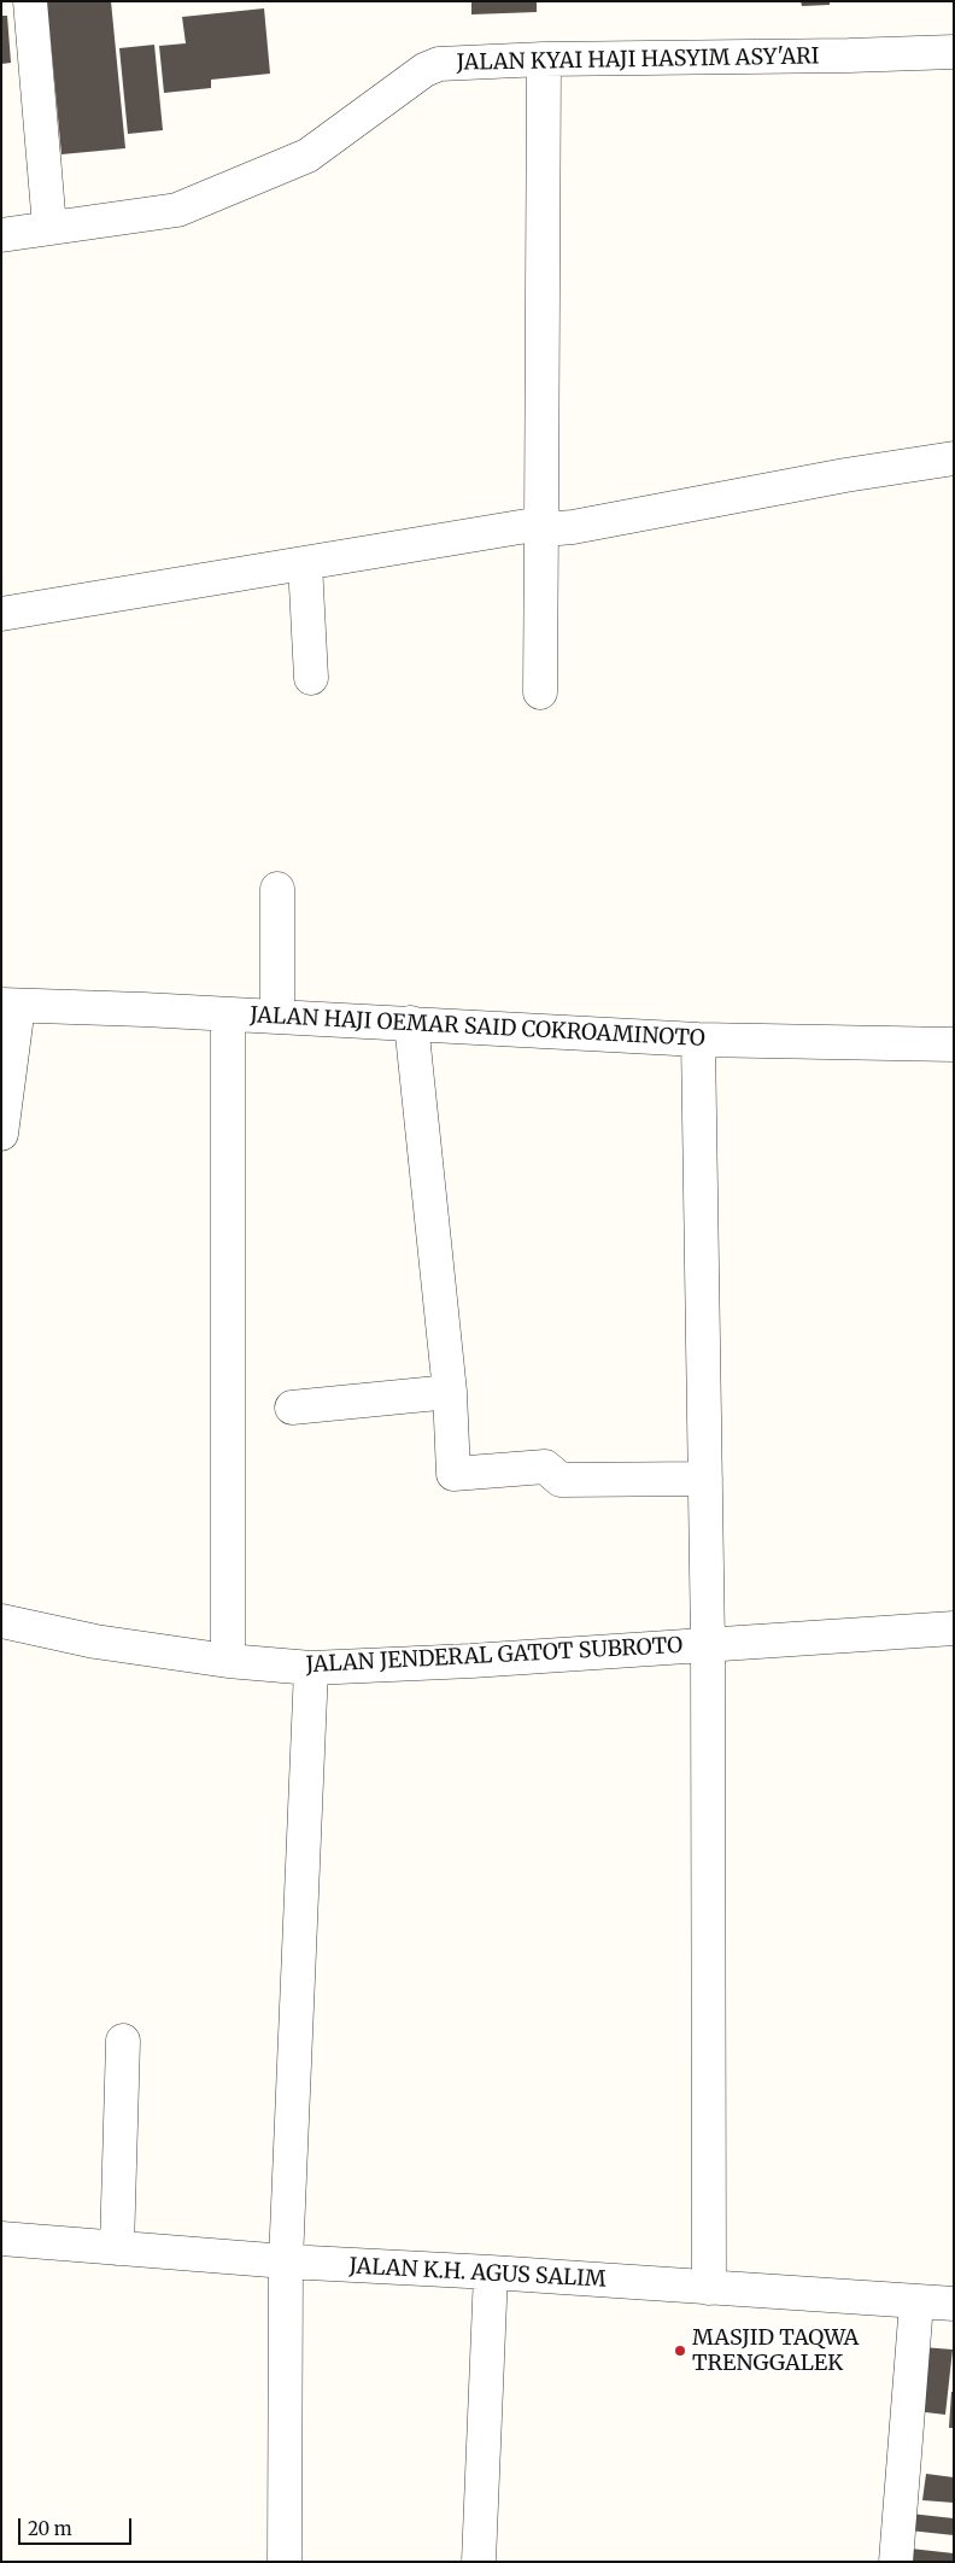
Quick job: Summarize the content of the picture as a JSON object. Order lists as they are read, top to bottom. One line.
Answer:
{"streets":{"street":["JALAN KYAI HAJI HASYIM ASY'ARI","JALAN HAJI OEMAR SAID COKROAMINOTO","JALAN JENDERAL GATOT SUBROTO","JALAN K.H. AGUS SALIM"]},"places":["MASJID TAQWA TRENGGALEK"],"scale_bar":"20 m"}
